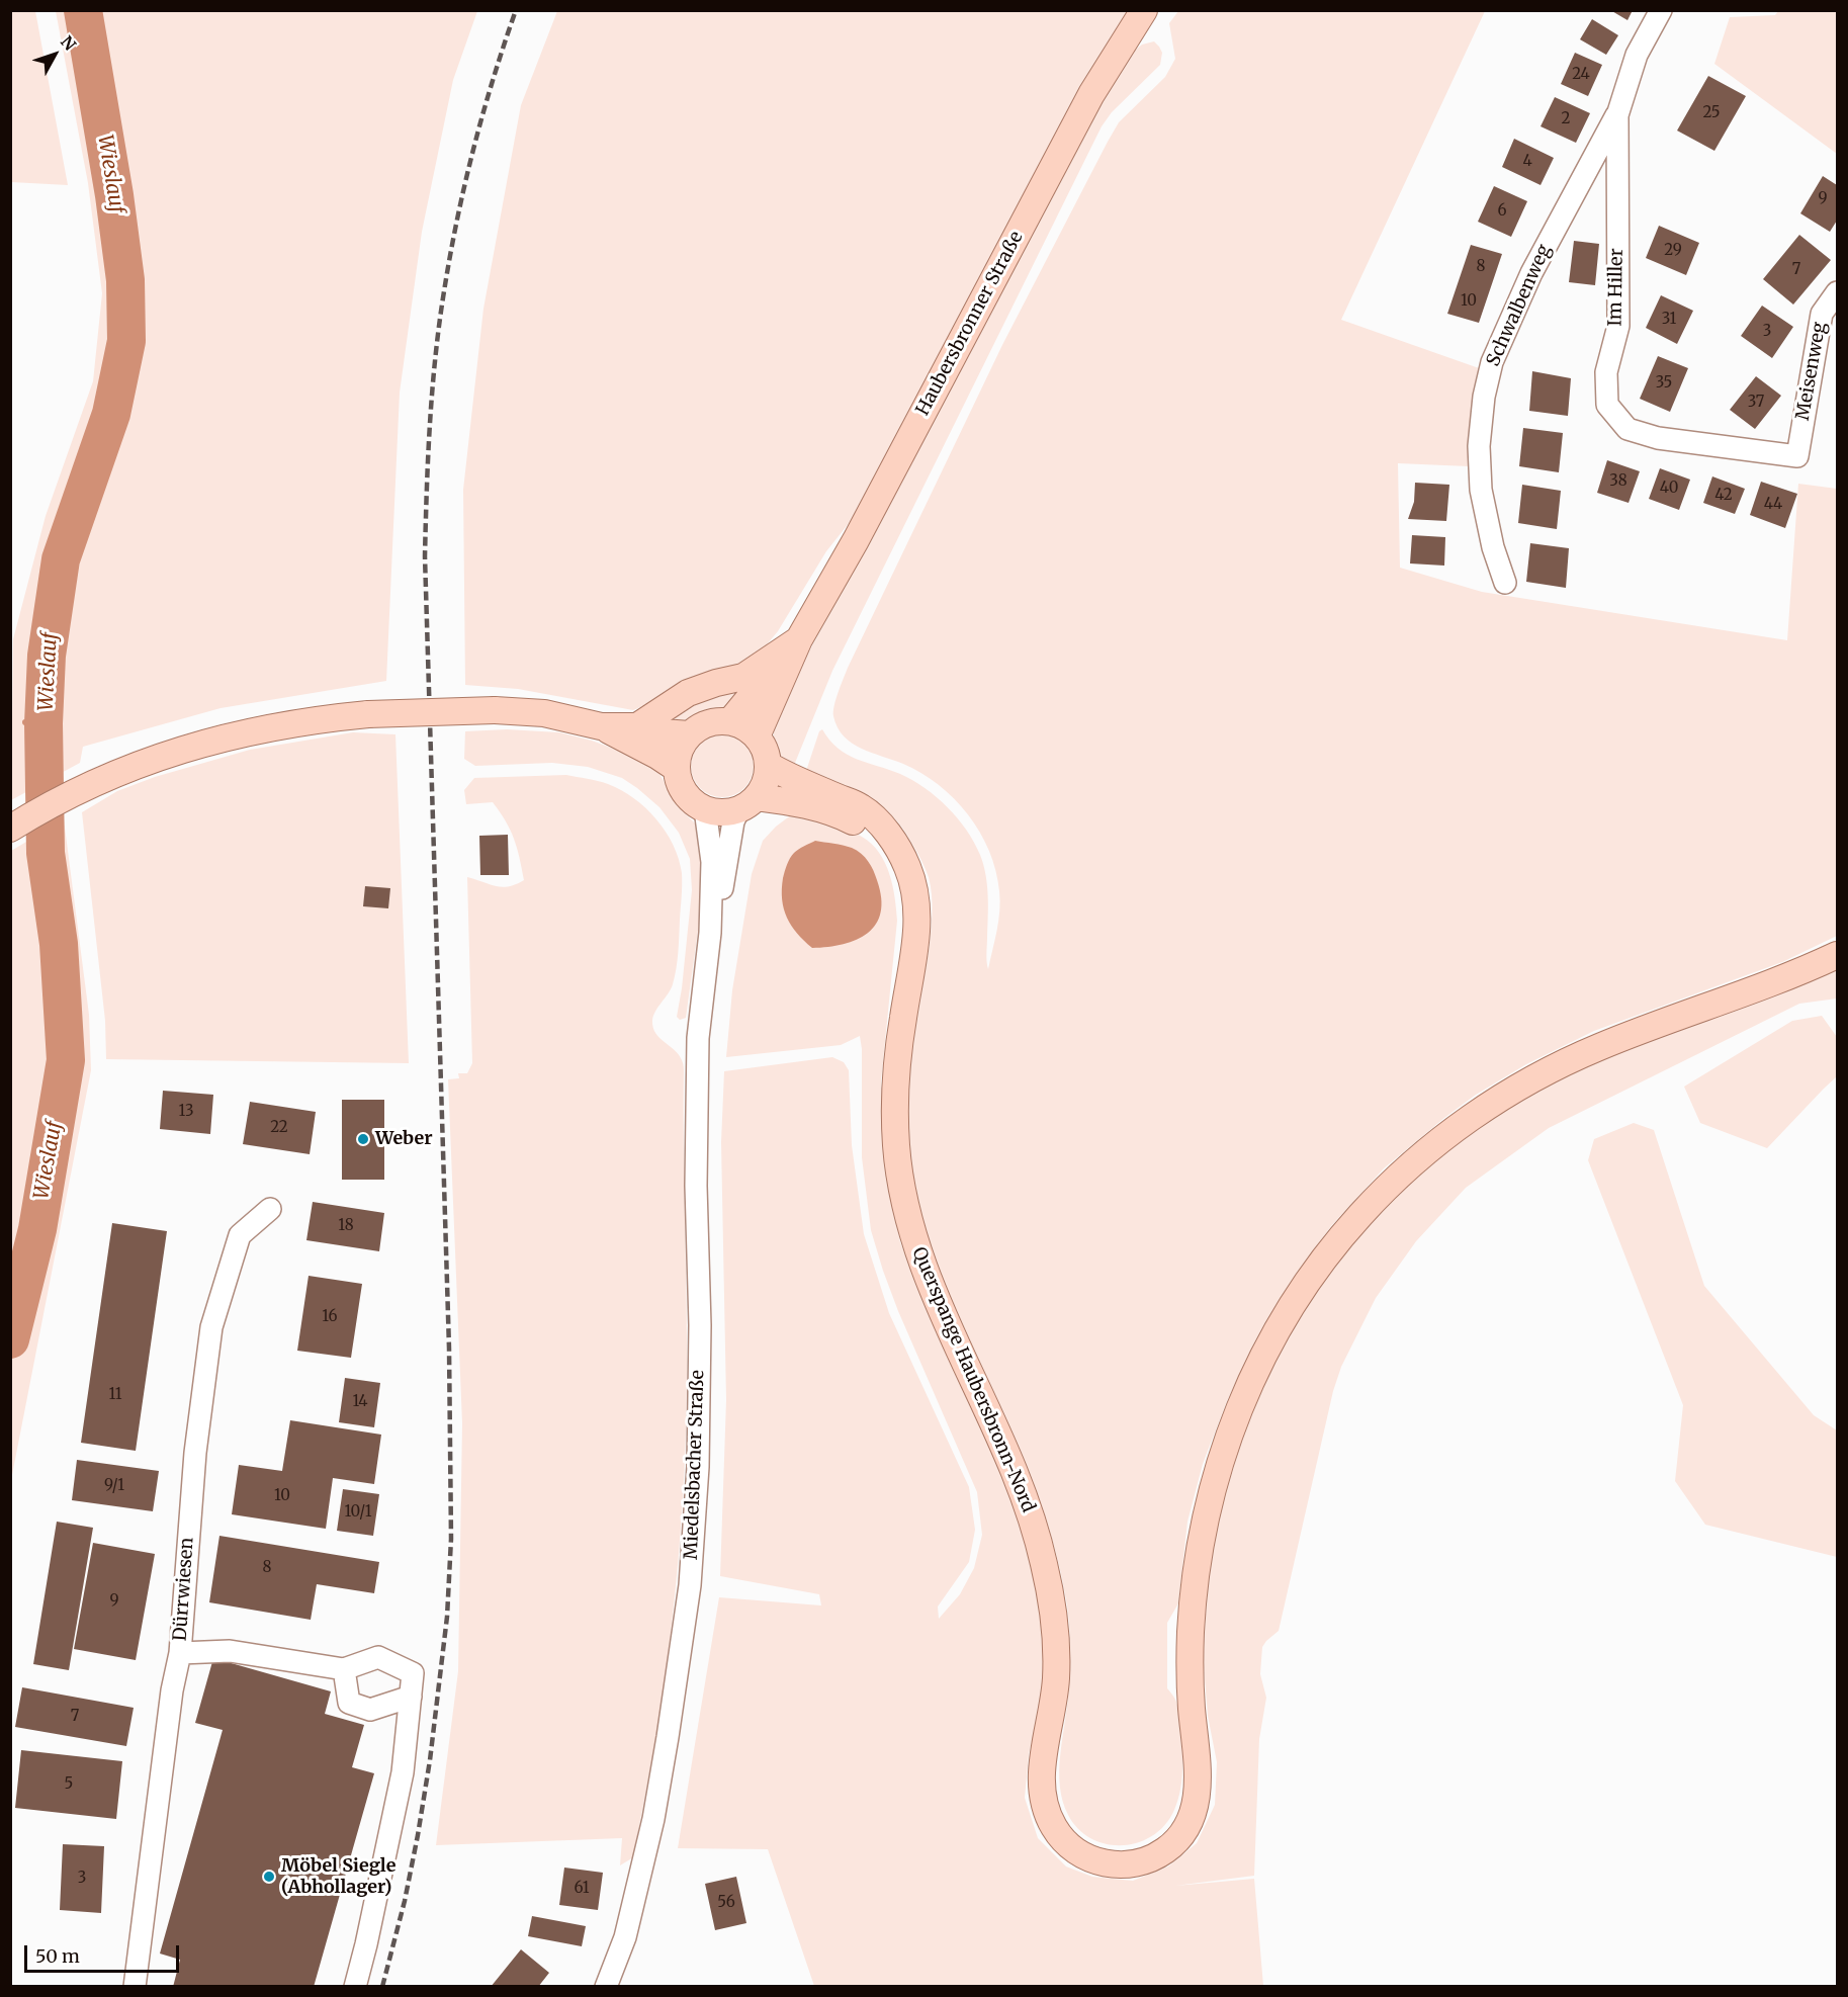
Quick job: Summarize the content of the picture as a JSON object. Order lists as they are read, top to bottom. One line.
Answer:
{"streets":{"main road":["Haubersbronner Straße","Querspange Haubersbronn-Nord"],"street":["Im Hiller","Schwalbenweg","Meisenweg","Miedelsbacher Straße","Dürrwiesen"]},"crossings":[["Im Hiller","Schwalbenweg"],["Im Hiller","Meisenweg"]],"water":["Wieslauf"],"places":["Weber","Möbel Siegle (Abhollager)"],"house_numbers":["24","25","2","4","9","6","29","8","7","10","31","3","35","37","38","40","42","44","13","22","18","16","11","14","9/1","10","10/1","8","9","7","5","3","61","56"],"scale_bar":"50 m","north":"top right"}
